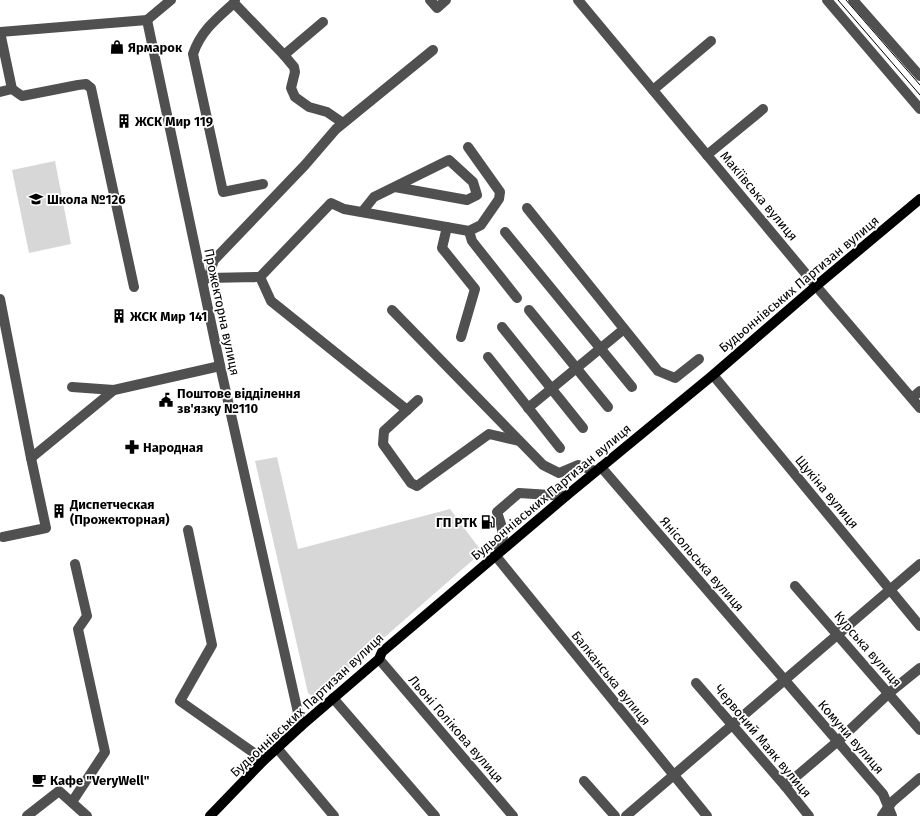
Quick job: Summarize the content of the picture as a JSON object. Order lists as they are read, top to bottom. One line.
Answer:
{"streets":{"main road":["Будьоннівських Партизан вулиця"],"street":["Макіївська вулиця","Прожекторна вулиця","Щукіна вулиця","Янісольська вулиця","Курська вулиця","Балканська вулиця","Льоні Голікова вулиця","Комуни вулиця","Червоний Маяк вулиця"]},"crossings":[["Макіївська вулиця","Будьоннівських Партизан вулиця"],["Будьоннівських Партизан вулиця","Прожекторна вулиця"],["Будьоннівських Партизан вулиця","Щукіна вулиця"],["Будьоннівських Партизан вулиця","Янісольська вулиця"],["Будьоннівських Партизан вулиця","Балканська вулиця"],["Будьоннівських Партизан вулиця","Льоні Голікова вулиця"],["Янісольська вулиця","Комуни вулиця"]],"places":{"shop":["Ярмарок"],"building":["ЖСК Мир 119","ЖСК Мир 141","Диспетческая (Прожекторная)"],"school or university":["Школа №126"],"public building":["Поштове відділення зв'язку №110"],"pharmacy":["Народная"],"fuel station":["ГП РТК"],"cafe":["Кафе \"VeryWell\""]}}
